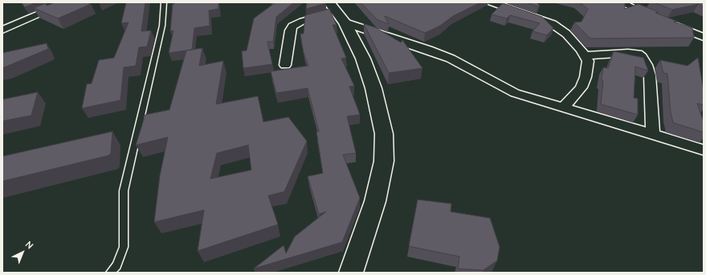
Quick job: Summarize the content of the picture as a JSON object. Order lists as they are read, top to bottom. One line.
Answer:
{"north":"top right"}
